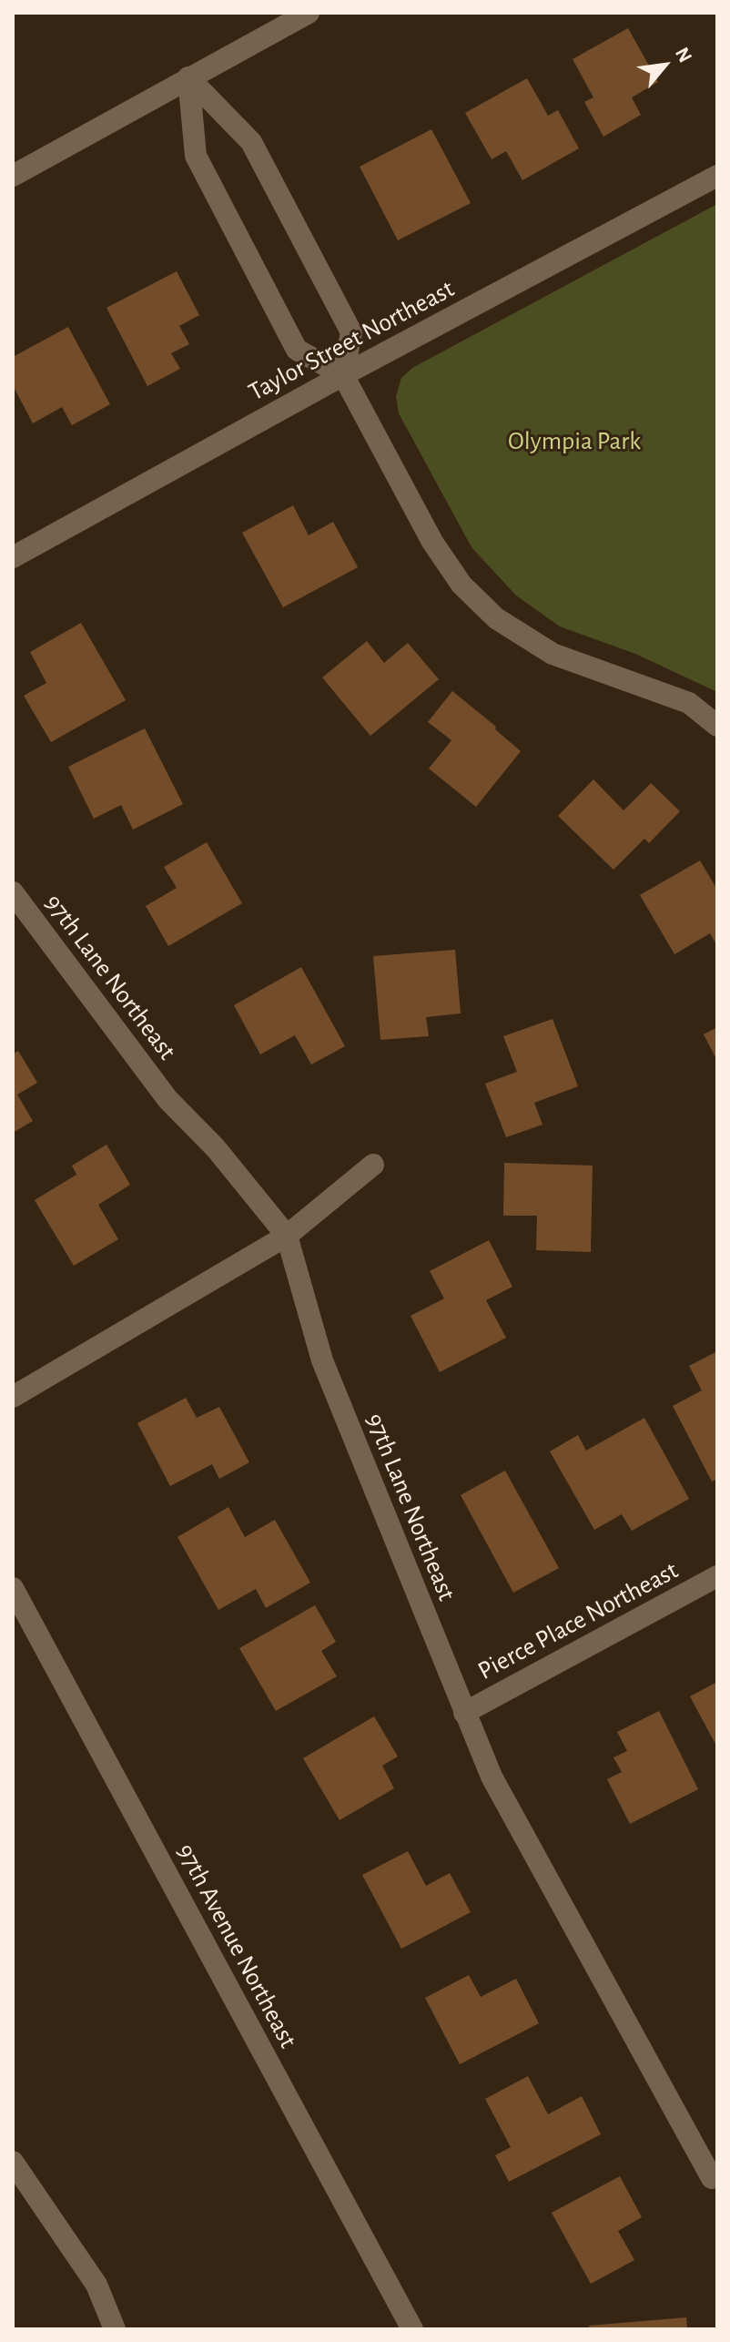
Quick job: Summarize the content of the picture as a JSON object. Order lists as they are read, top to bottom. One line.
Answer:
{"streets":{"street":["Taylor Street Northeast","97th Lane Northeast","Pierce Place Northeast","97th Avenue Northeast"]},"crossings":[["97th Lane Northeast","Pierce Place Northeast"]],"parks":["Olympia Park"],"north":"top right"}
